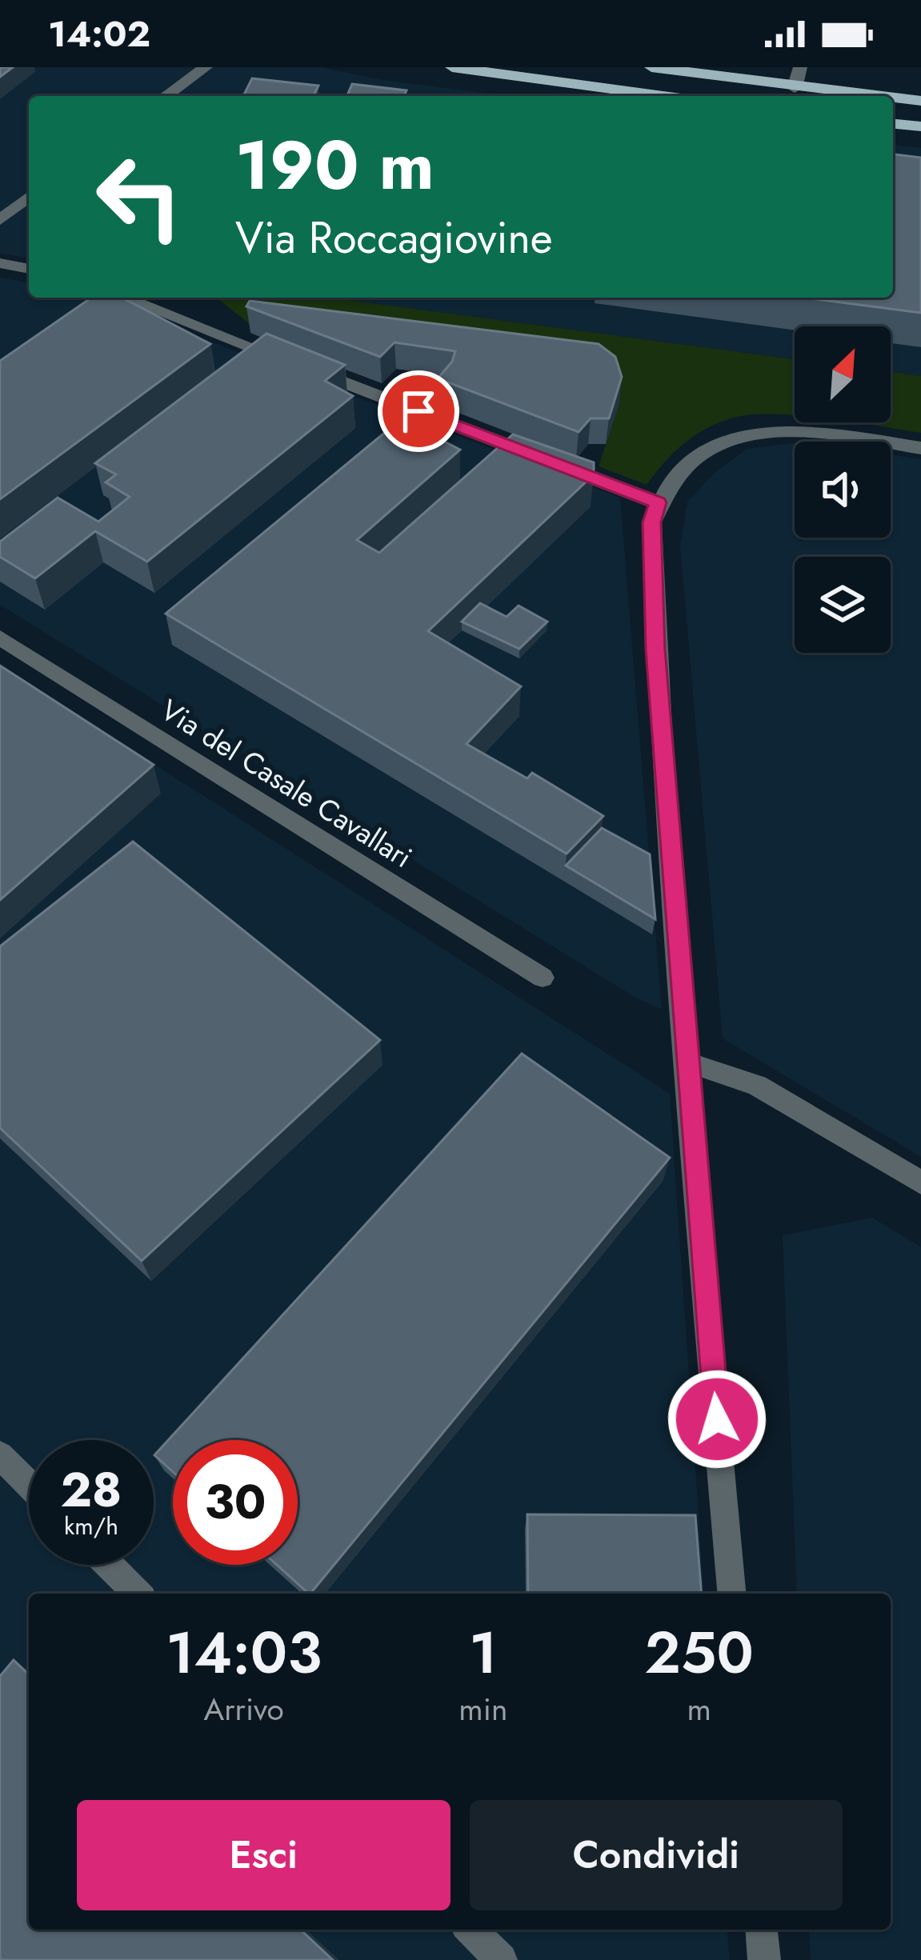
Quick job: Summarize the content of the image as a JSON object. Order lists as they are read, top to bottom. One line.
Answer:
{"streets":{"street":["Via del Casale Cavallari"]},"north":"top right","page":{"status":"14:02","turn":["190 m","Via Roccagiovine"],"speed":"28 km/h","limit":"30","eta":["14:03","Arrivo","1","min","250","m"],"buttons":["Esci","Condividi"]}}
